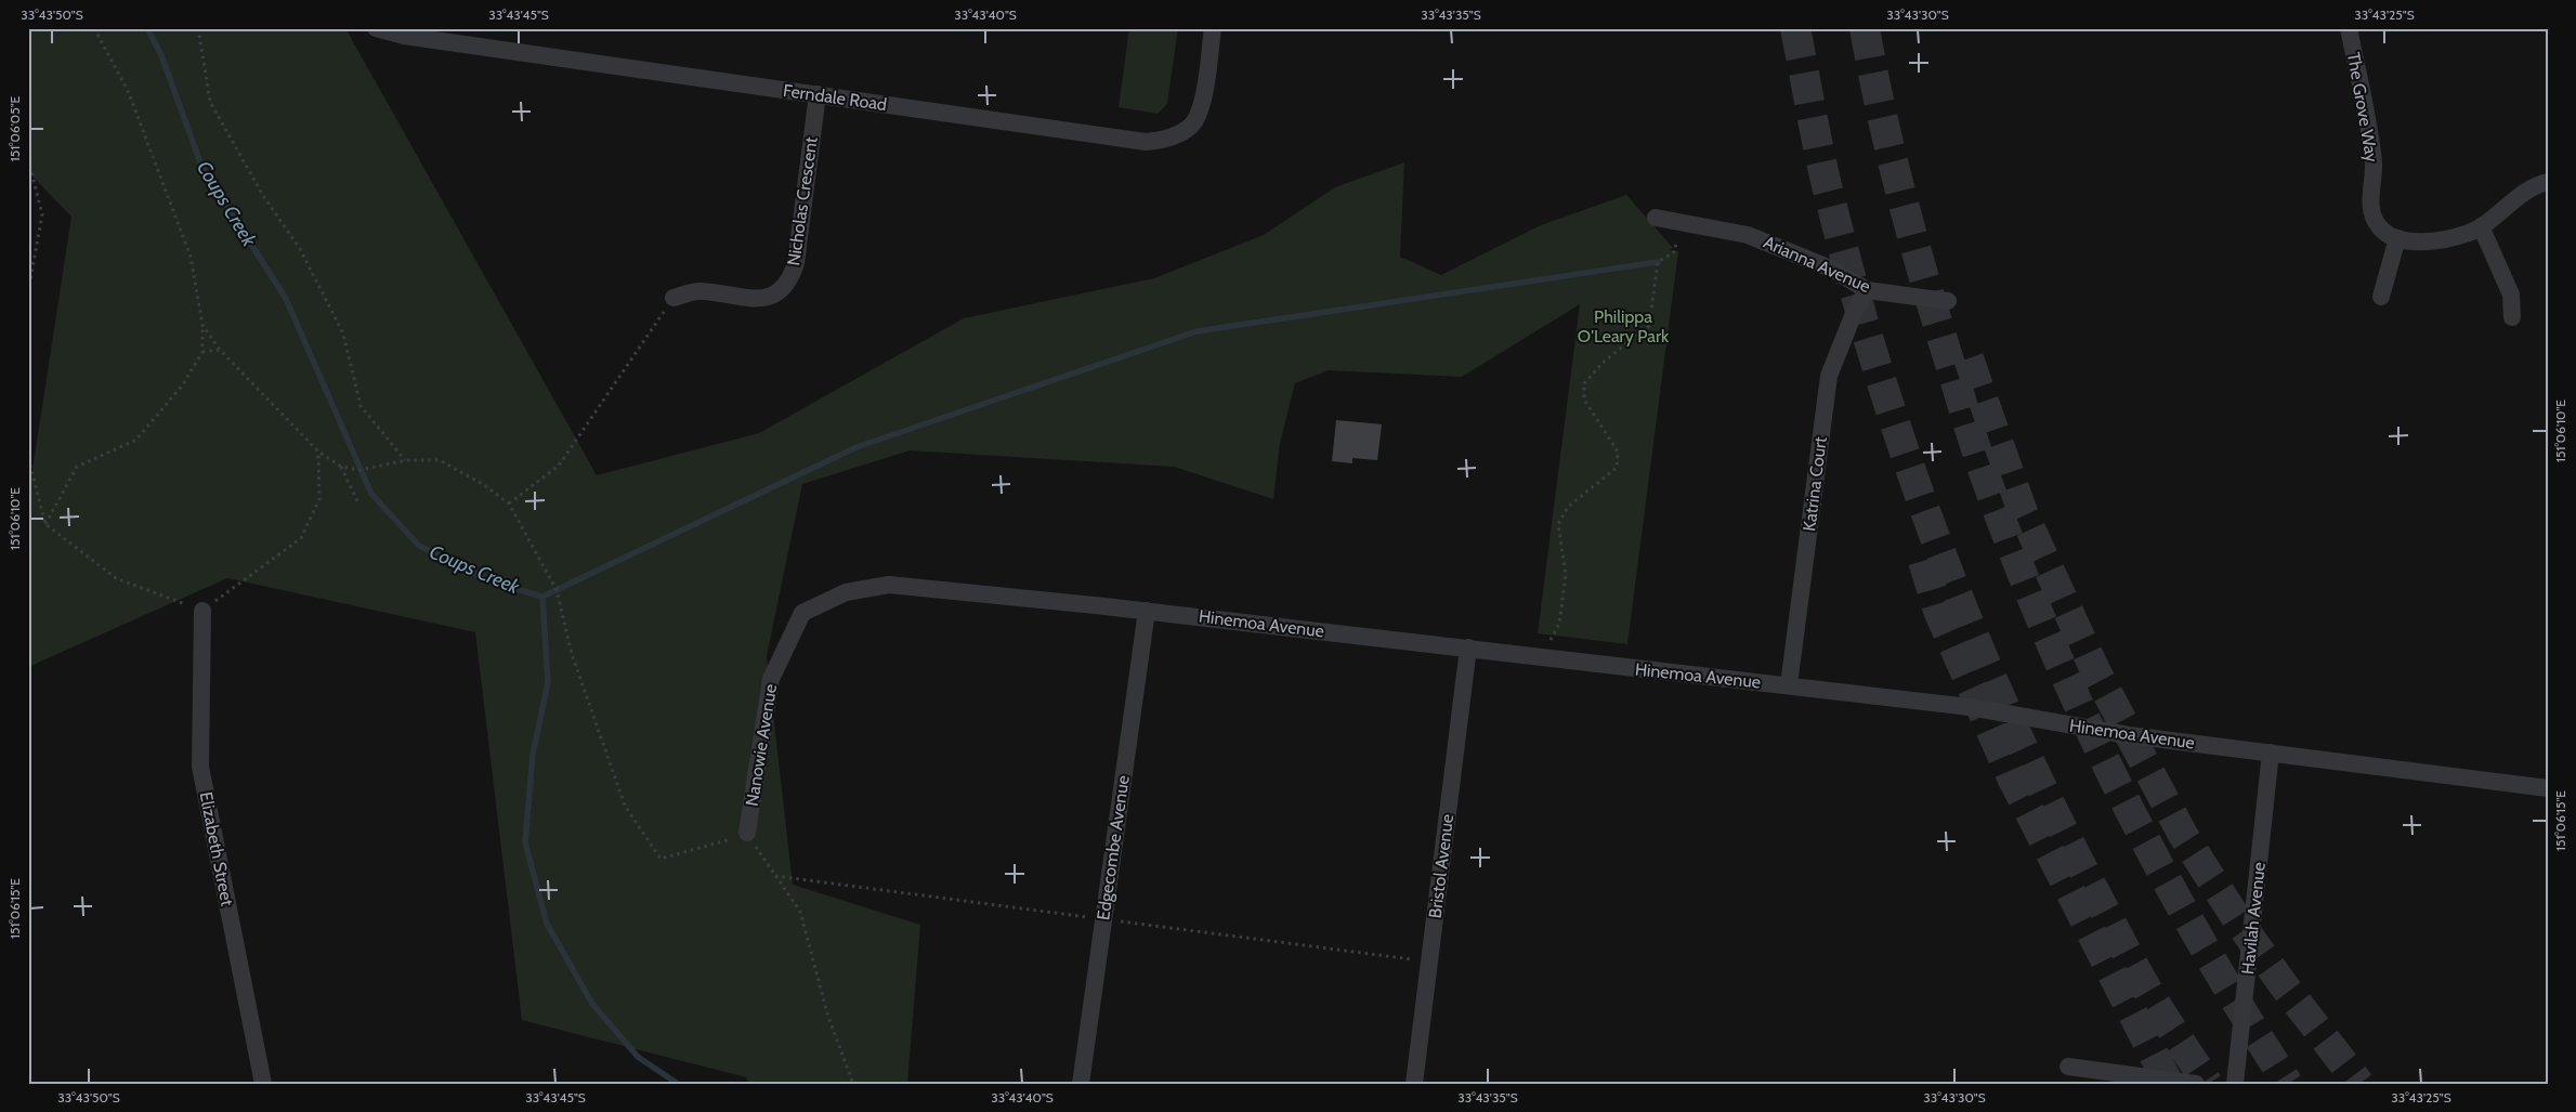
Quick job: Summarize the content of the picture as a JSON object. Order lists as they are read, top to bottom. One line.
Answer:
{"streets":{"street":["Ferndale Road","The Grove Way","Nicholas Crescent","Arianna Avenue","Katrina Court","Hinemoa Avenue","Nanowie Avenue","Edgecombe Avenue","Elizabeth Street","Bristol Avenue","Havilah Avenue"]},"crossings":[["Ferndale Road","Nicholas Crescent"],["Arianna Avenue","Katrina Court"],["Katrina Court","Hinemoa Avenue"],["Hinemoa Avenue","Nanowie Avenue"],["Hinemoa Avenue","Edgecombe Avenue"],["Hinemoa Avenue","Bristol Avenue"],["Hinemoa Avenue","Havilah Avenue"]],"water":["Coups Creek"],"parks":["Philippa O'Leary Park"],"coordinates":["33°43'50\"S","33°43'45\"S","33°43'40\"S","33°43'35\"S","33°43'30\"S","33°43'25\"S","151°06'05\"E","151°06'10\"E","151°06'15\"E"]}
